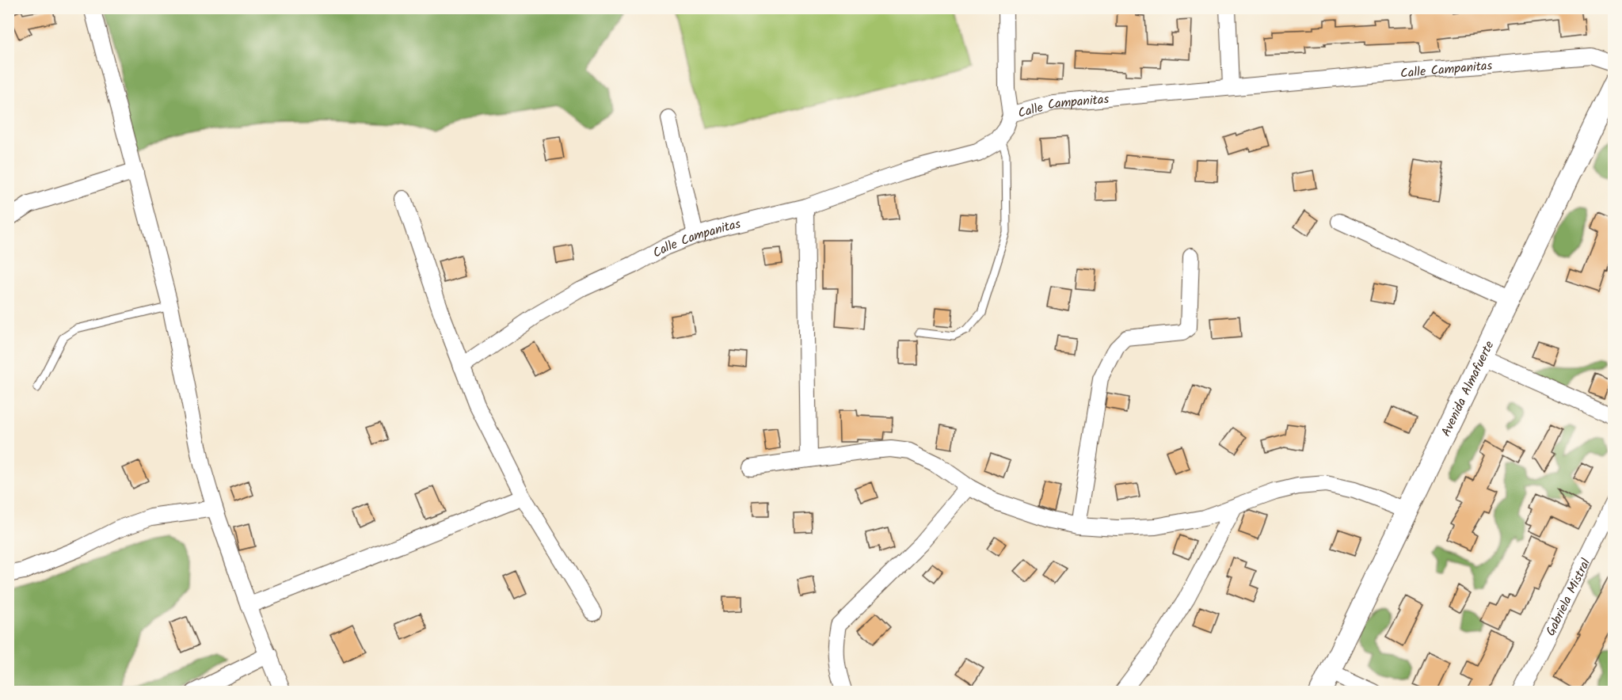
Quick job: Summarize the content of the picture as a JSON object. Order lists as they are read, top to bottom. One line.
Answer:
{"streets":{"street":["Calle Campanitas","Avenida Almafuerte","Gabriela Mistral"]}}
